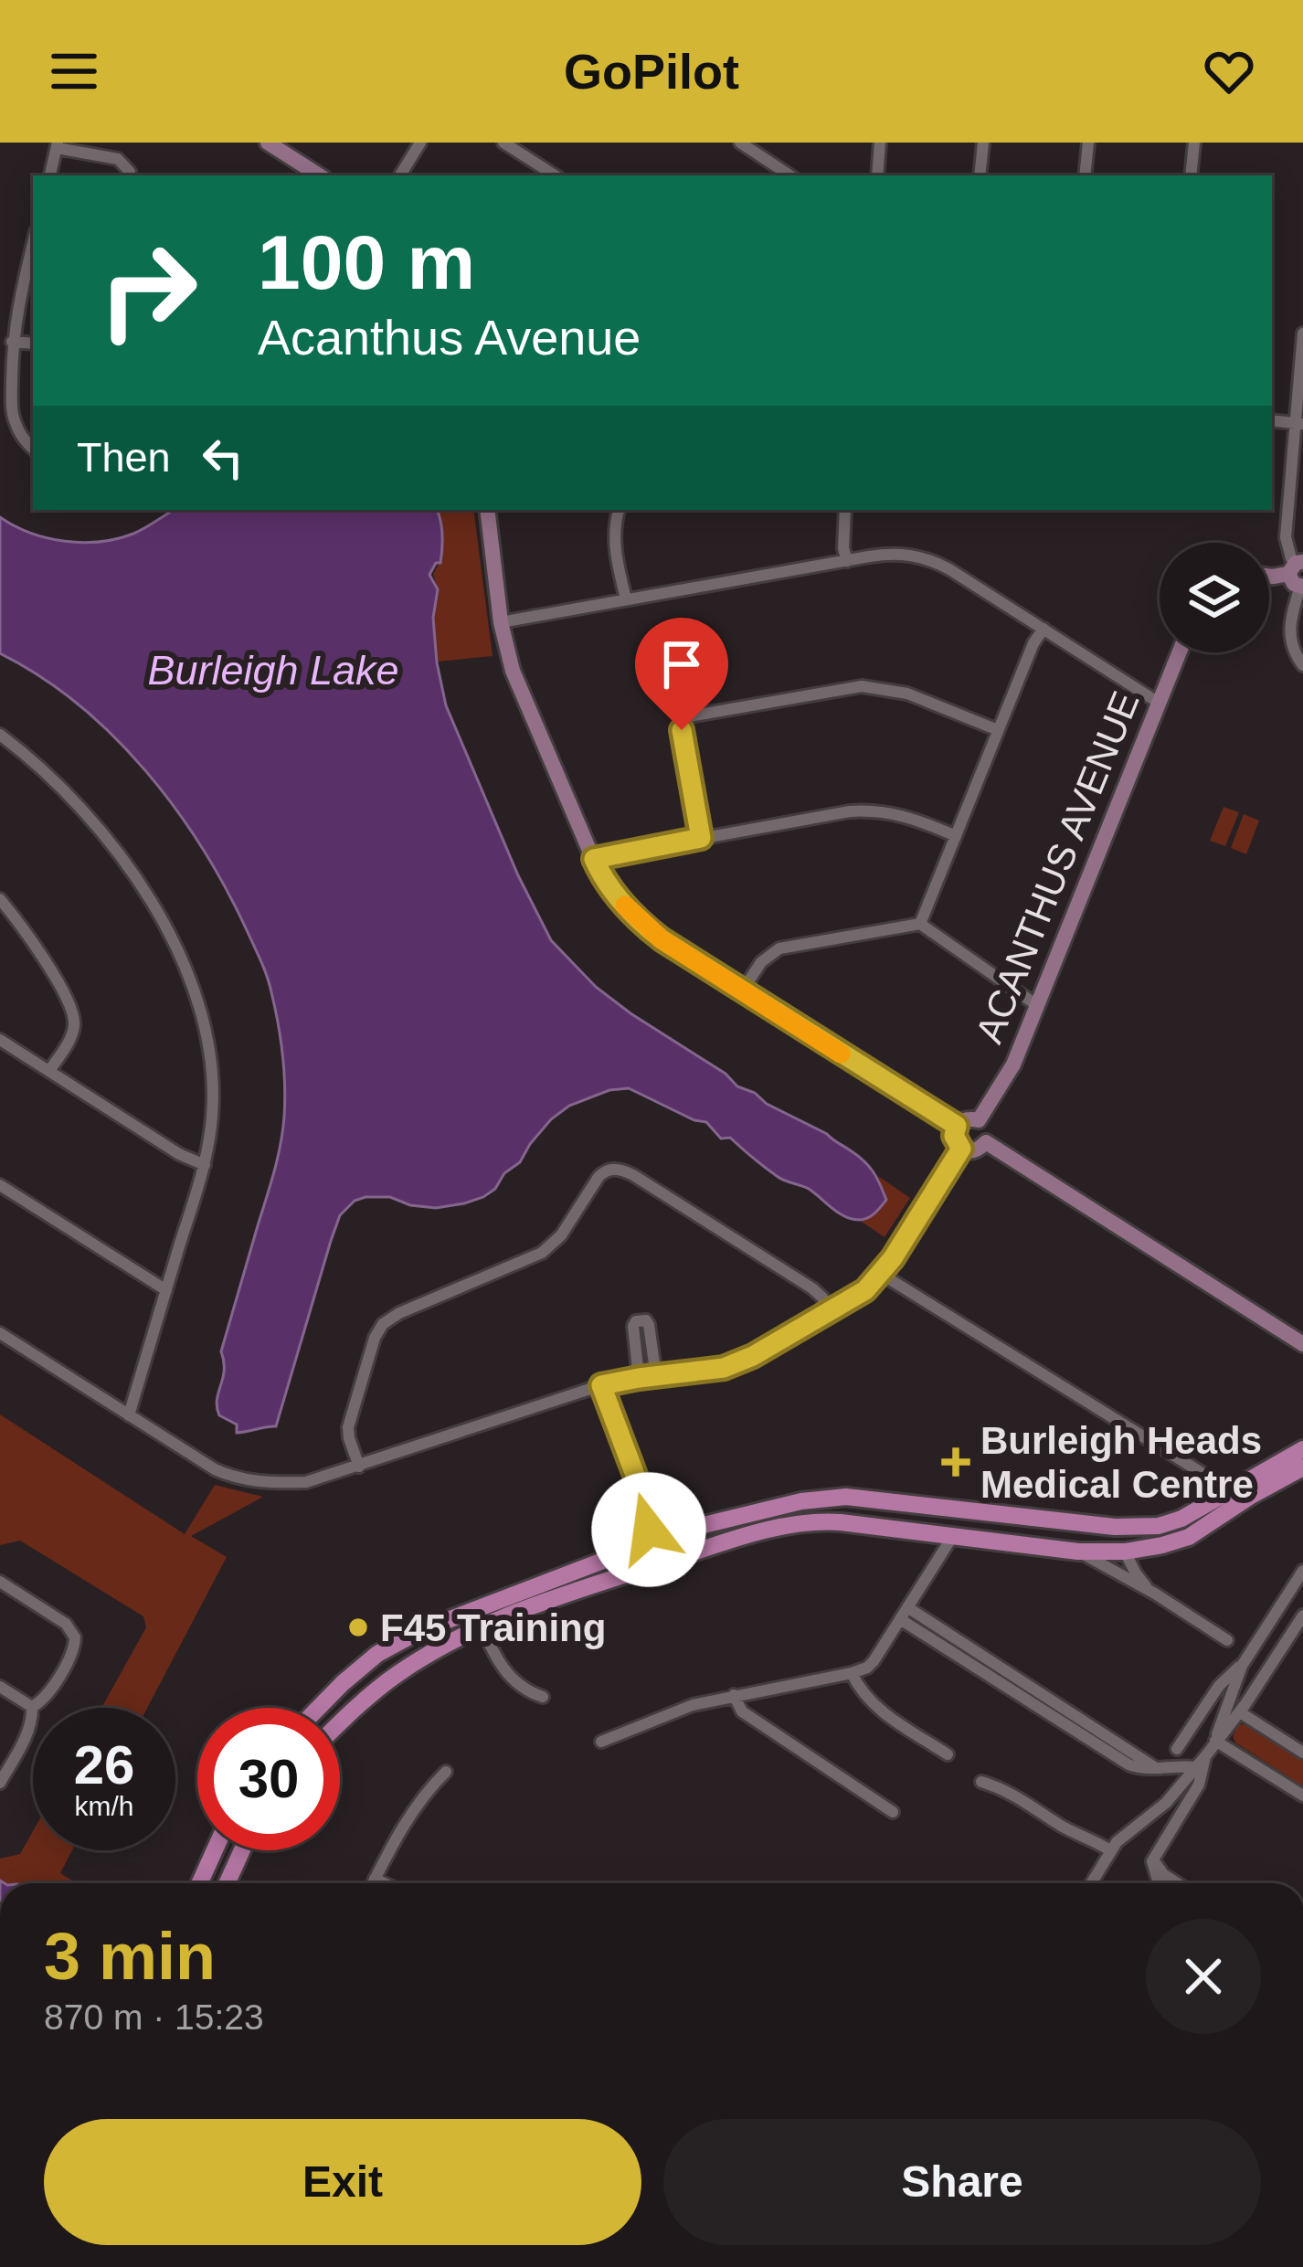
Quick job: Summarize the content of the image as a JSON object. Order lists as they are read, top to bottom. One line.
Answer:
{"streets":{"street":["ACANTHUS AVENUE"]},"water":["Burleigh Lake"],"places":{"health":["Burleigh Heads Medical Centre"],"other":["F45 Training"]},"page":{"header":"GoPilot","turn":["100 m","Acanthus Avenue"],"then":"Then","speed":"26 km/h","limit":"30","heading":["3 min","870 m · 15:23"],"buttons":["Exit","Share"]}}
